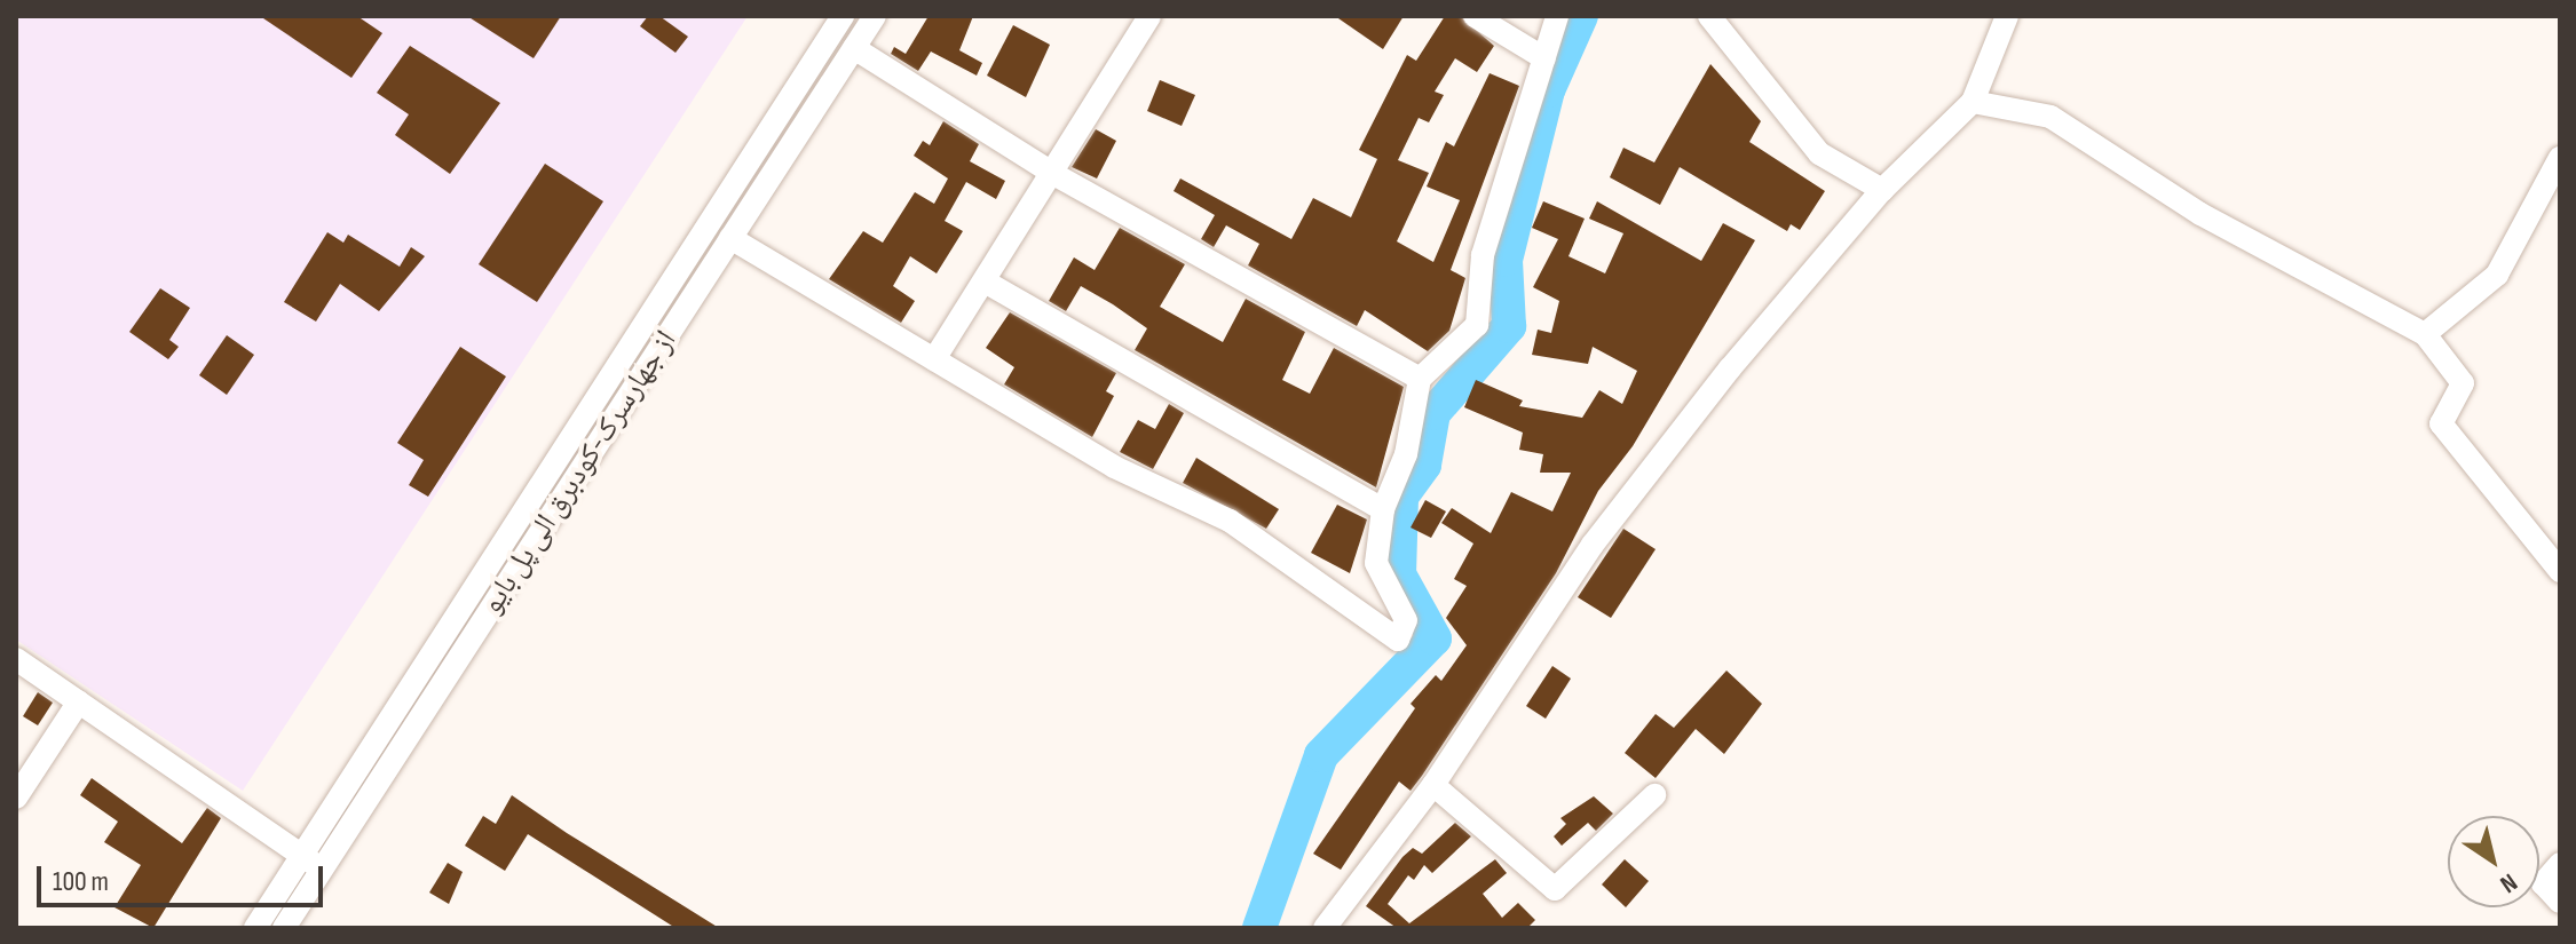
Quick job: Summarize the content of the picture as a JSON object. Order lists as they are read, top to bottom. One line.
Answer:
{"streets":{"street":["از جهارسرک-کودبرق الی پل بایو"]},"scale_bar":"100 m","north":"bottom right"}
